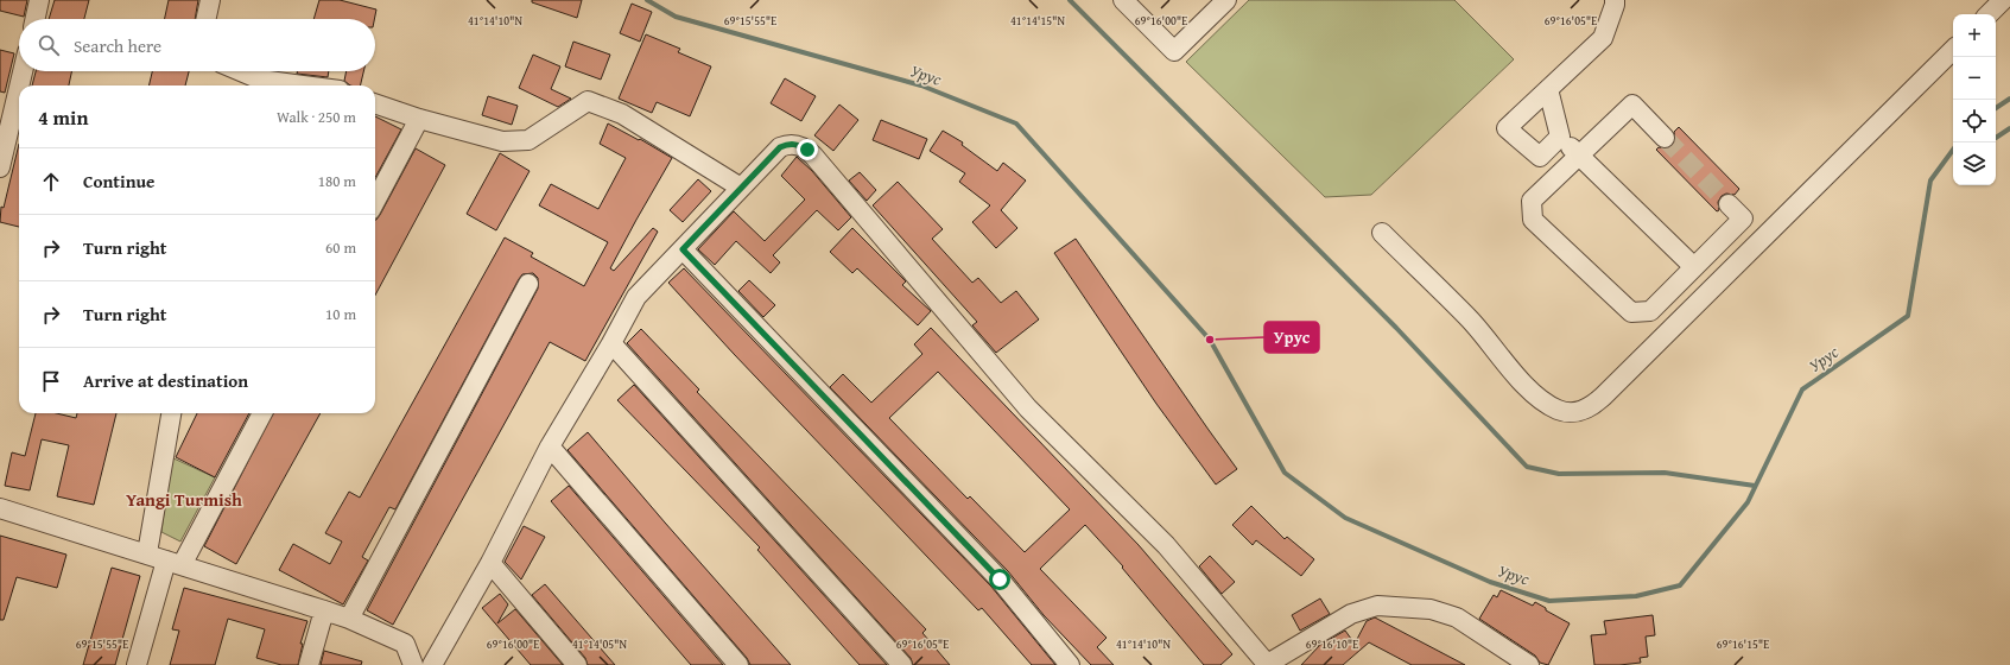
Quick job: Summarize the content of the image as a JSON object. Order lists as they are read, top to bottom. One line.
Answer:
{"districts":["Yangi Turmish"],"water":["Урус"],"places":["Урус"],"page":{"map_buttons":["+","−"],"search":"Search here","heading":["4 min","Walk · 250 m"],"list":[["Continue","180 m"],["Turn right","60 m"],["Turn right","10 m"],"Arrive at destination"]},"coordinates":["41°14'10\"N","69°15'55\"E","41°14'15\"N","69°16'00\"E","69°16'05\"E","41°14'05\"N","69°16'10\"E","69°16'15\"E"]}
